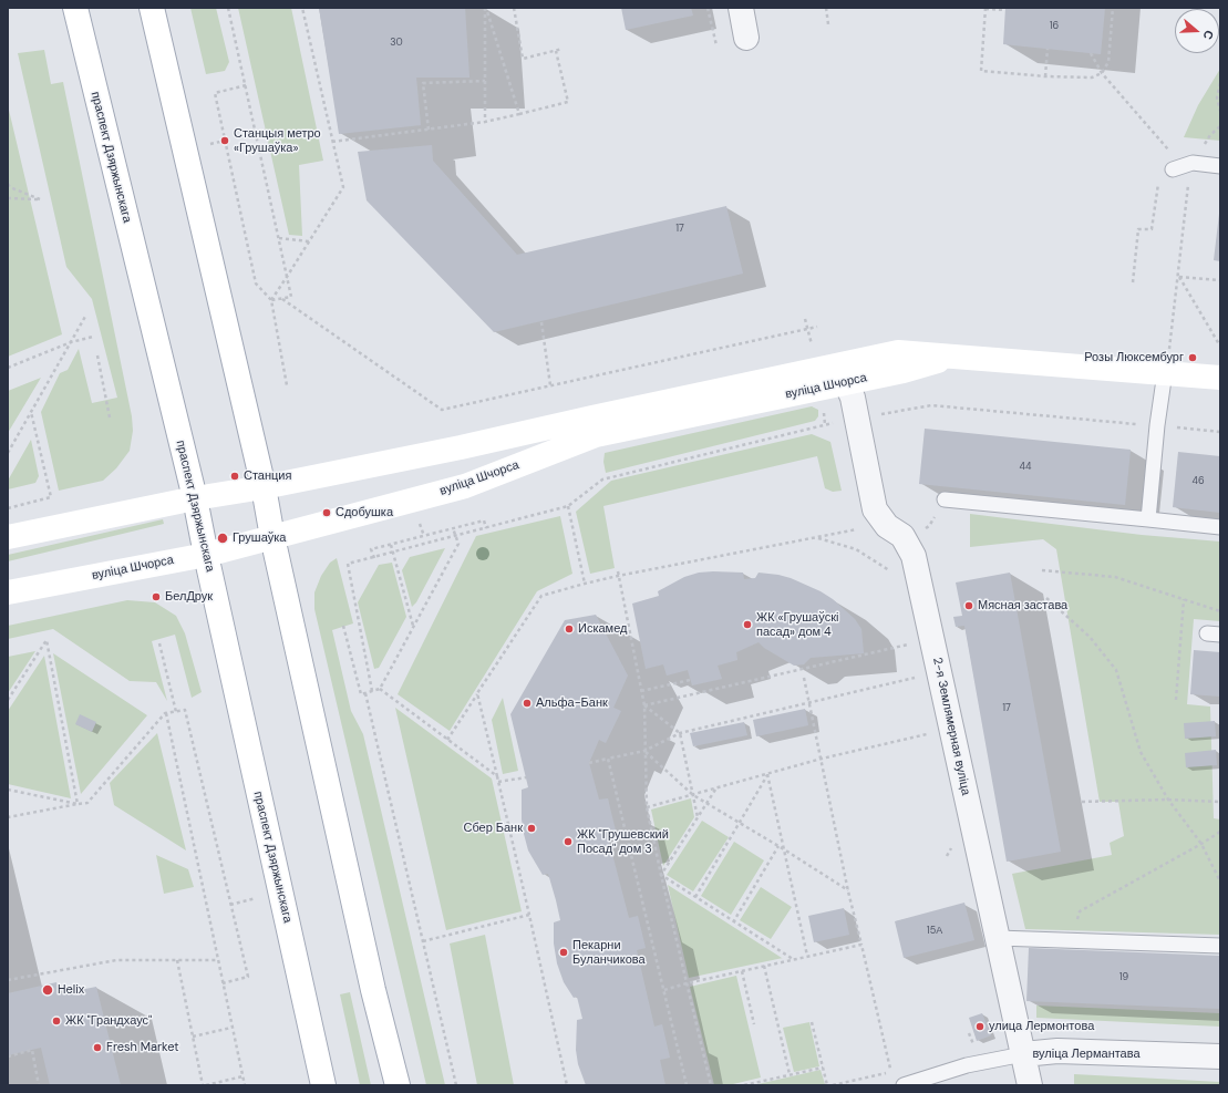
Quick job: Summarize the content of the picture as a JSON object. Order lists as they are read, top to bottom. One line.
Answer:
{"streets":{"main road":["праспект Дзяржынскага","вуліца Шчорса"],"street":["2-я Землямерная вуліца","вуліца Лермантава"]},"crossings":[["праспект Дзяржынскага","вуліца Шчорса"],["вуліца Шчорса","2-я Землямерная вуліца"],["2-я Землямерная вуліца","вуліца Лермантава"]],"places":["Станцыя метро «Грушаўка»","Розы Люксембург","Станция","Сдобушка","Грушаўка","БелДрук","Мясная застава","ЖК «Грушаўскі пасад» дом 4","Искамед","Альфа-Банк","Сбер Банк","ЖК \"Грушевский Посад\" дом 3","Пекарни Буланчикова","Helix","ЖК \"Грандхаус\"","улица Лермонтова","Fresh Market"],"house_numbers":["16","30","17","44","46","17","15А","19"],"north":"right"}
